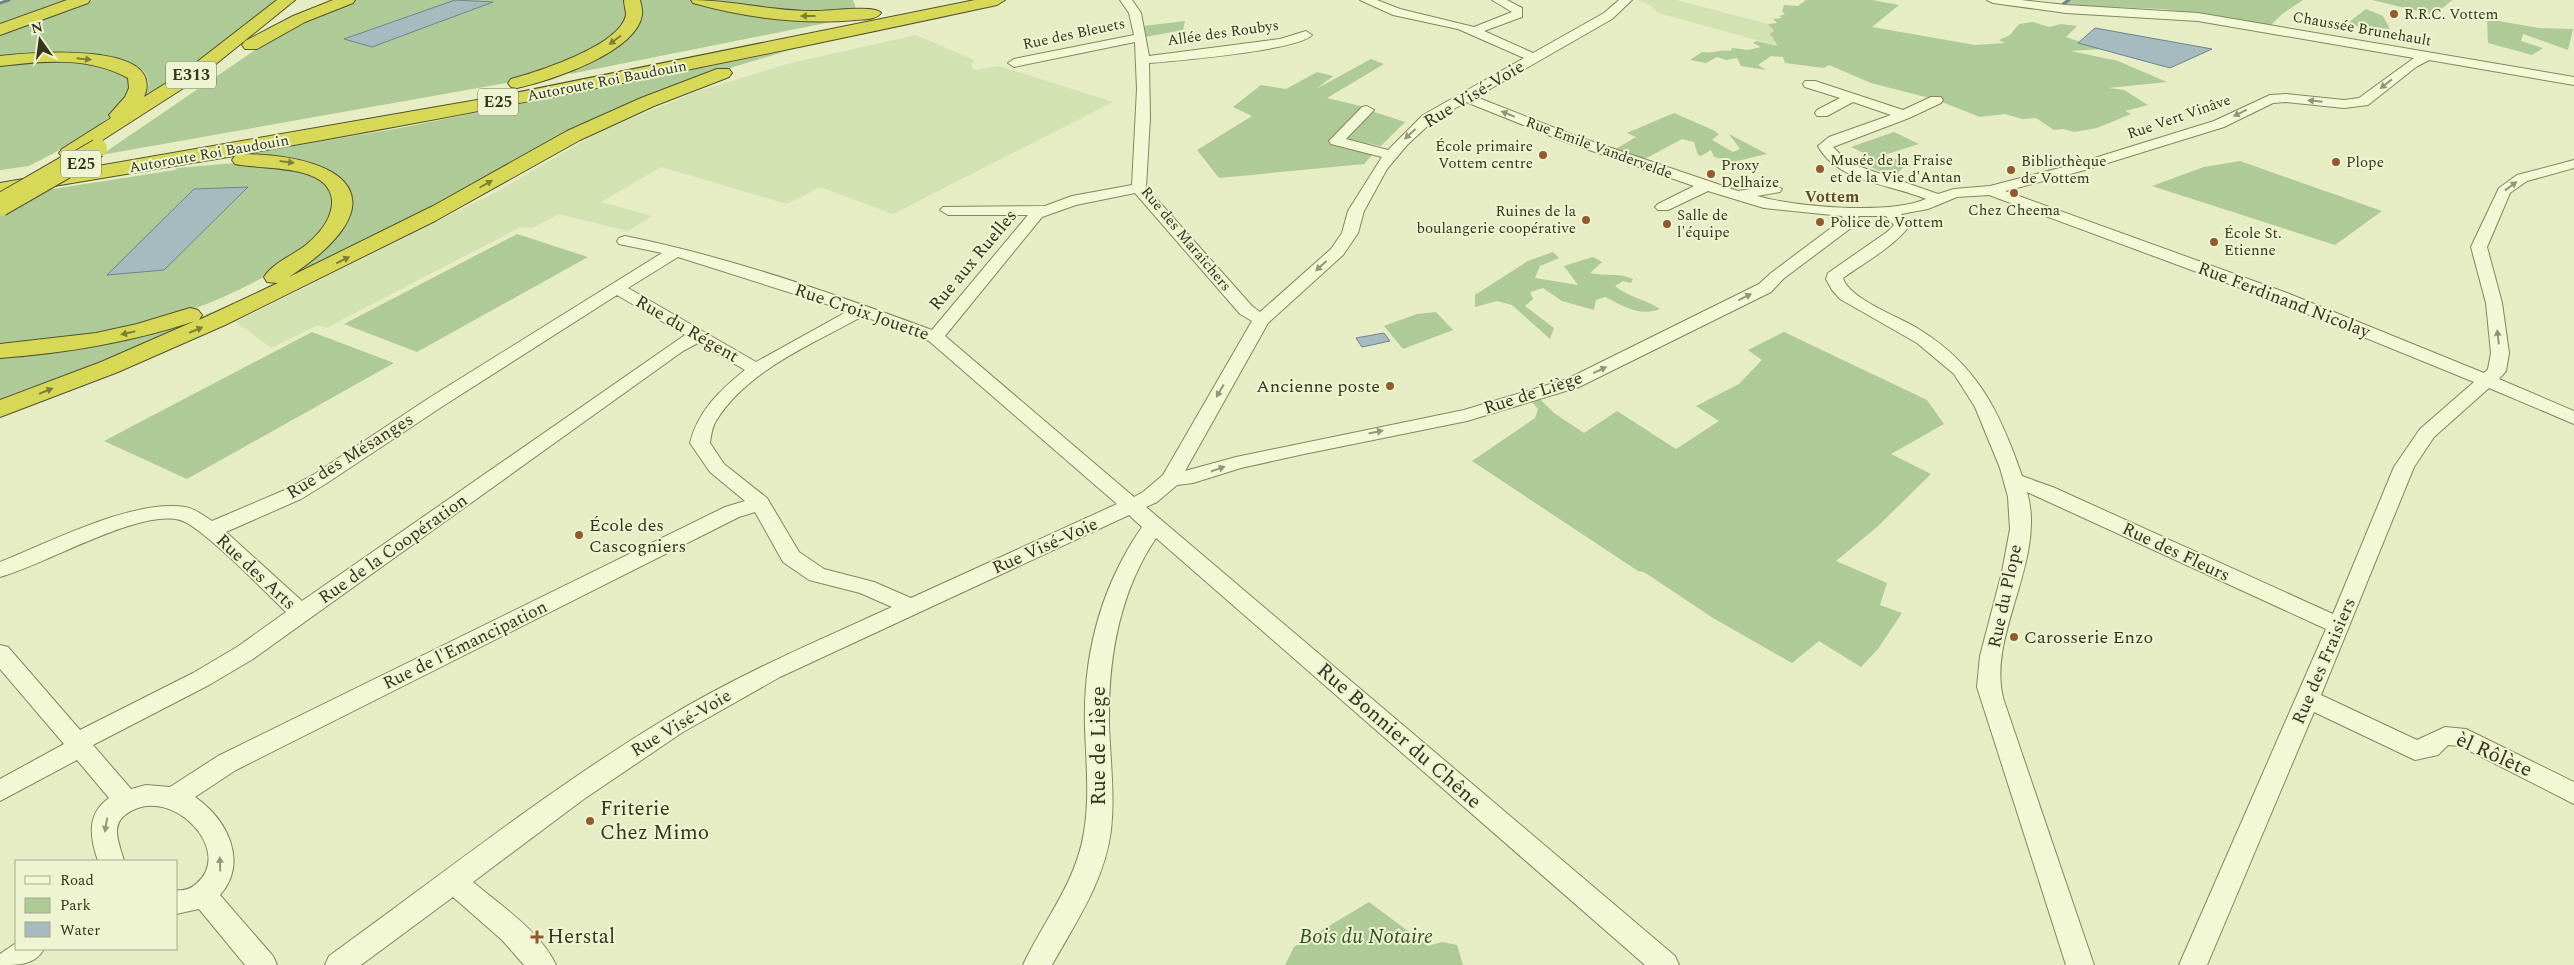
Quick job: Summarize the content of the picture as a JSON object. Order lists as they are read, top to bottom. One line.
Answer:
{"streets":{"highway":["E313","Autoroute Roi Baudouin","E25"],"street":["Chaussée Brunehault","Allée des Roubys","Rue des Bleuets","Rue Visé-Voie","Rue Vert Vinâve","Rue Emile Vandervelde","Rue des Maraîchers","Rue aux Ruelles","Rue Ferdinand Nicolay","Rue Croix Jouette","Rue du Régent","Rue de Liège","Rue des Mésanges","Rue de la Coopération","Rue des Fleurs","Rue des Arts","Rue du Plope","Rue de l'Emancipation","Rue des Fraisiers","Rue Bonnier du Chêne","èl Rôlète"]},"crossings":[["Chaussée Brunehault","Rue Vert Vinâve"],["Allée des Roubys","Rue des Maraîchers"],["Rue des Bleuets","Rue des Maraîchers"],["E313","Autoroute Roi Baudouin"],["Rue Visé-Voie","Rue Emile Vandervelde"],["Rue Visé-Voie","Rue des Maraîchers"],["Rue Visé-Voie","Rue Croix Jouette"],["Rue Visé-Voie","Rue de Liège"],["Rue Visé-Voie","Rue Bonnier du Chêne"],["Rue Vert Vinâve","Rue Emile Vandervelde"],["Rue Vert Vinâve","Rue Ferdinand Nicolay"],["Rue Vert Vinâve","Rue de Liège"],["Rue Vert Vinâve","Rue du Plope"],["Rue Emile Vandervelde","Rue de Liège"],["Rue des Maraîchers","Rue aux Ruelles"],["Rue aux Ruelles","Rue Croix Jouette"],["Rue Ferdinand Nicolay","Rue des Fraisiers"],["Rue Croix Jouette","Rue des Mésanges"],["Rue Croix Jouette","Rue Bonnier du Chêne"],["Rue du Régent","Rue des Mésanges"],["Rue du Régent","Rue de la Coopération"],["Rue de Liège","Rue Bonnier du Chêne"],["Rue des Mésanges","Rue des Arts"],["Rue de la Coopération","Rue des Arts"],["Rue des Fleurs","Rue du Plope"],["Rue des Fleurs","Rue des Fraisiers"],["Rue des Fraisiers","èl Rôlète"]],"one_way":["Rue Vert Vinâve","Rue Emile Vandervelde","Rue de Liège"],"districts":["Vottem"],"parks":["Bois du Notaire"],"places":{"other":["R.R.C. Vottem","École primaire Vottem centre","Plope","Musée de la Fraise et de la Vie d'Antan","Bibliothèque de Vottem","Proxy Delhaize","Chez Cheema","Ruines de la boulangerie coopérative","Police de Vottem","Salle de l'équipe","École St. Etienne","Ancienne poste","École des Cascogniers","Carosserie Enzo","Friterie Chez Mimo"],"health":["Herstal"]},"legend":["Road","Park","Water"],"north":"top"}
